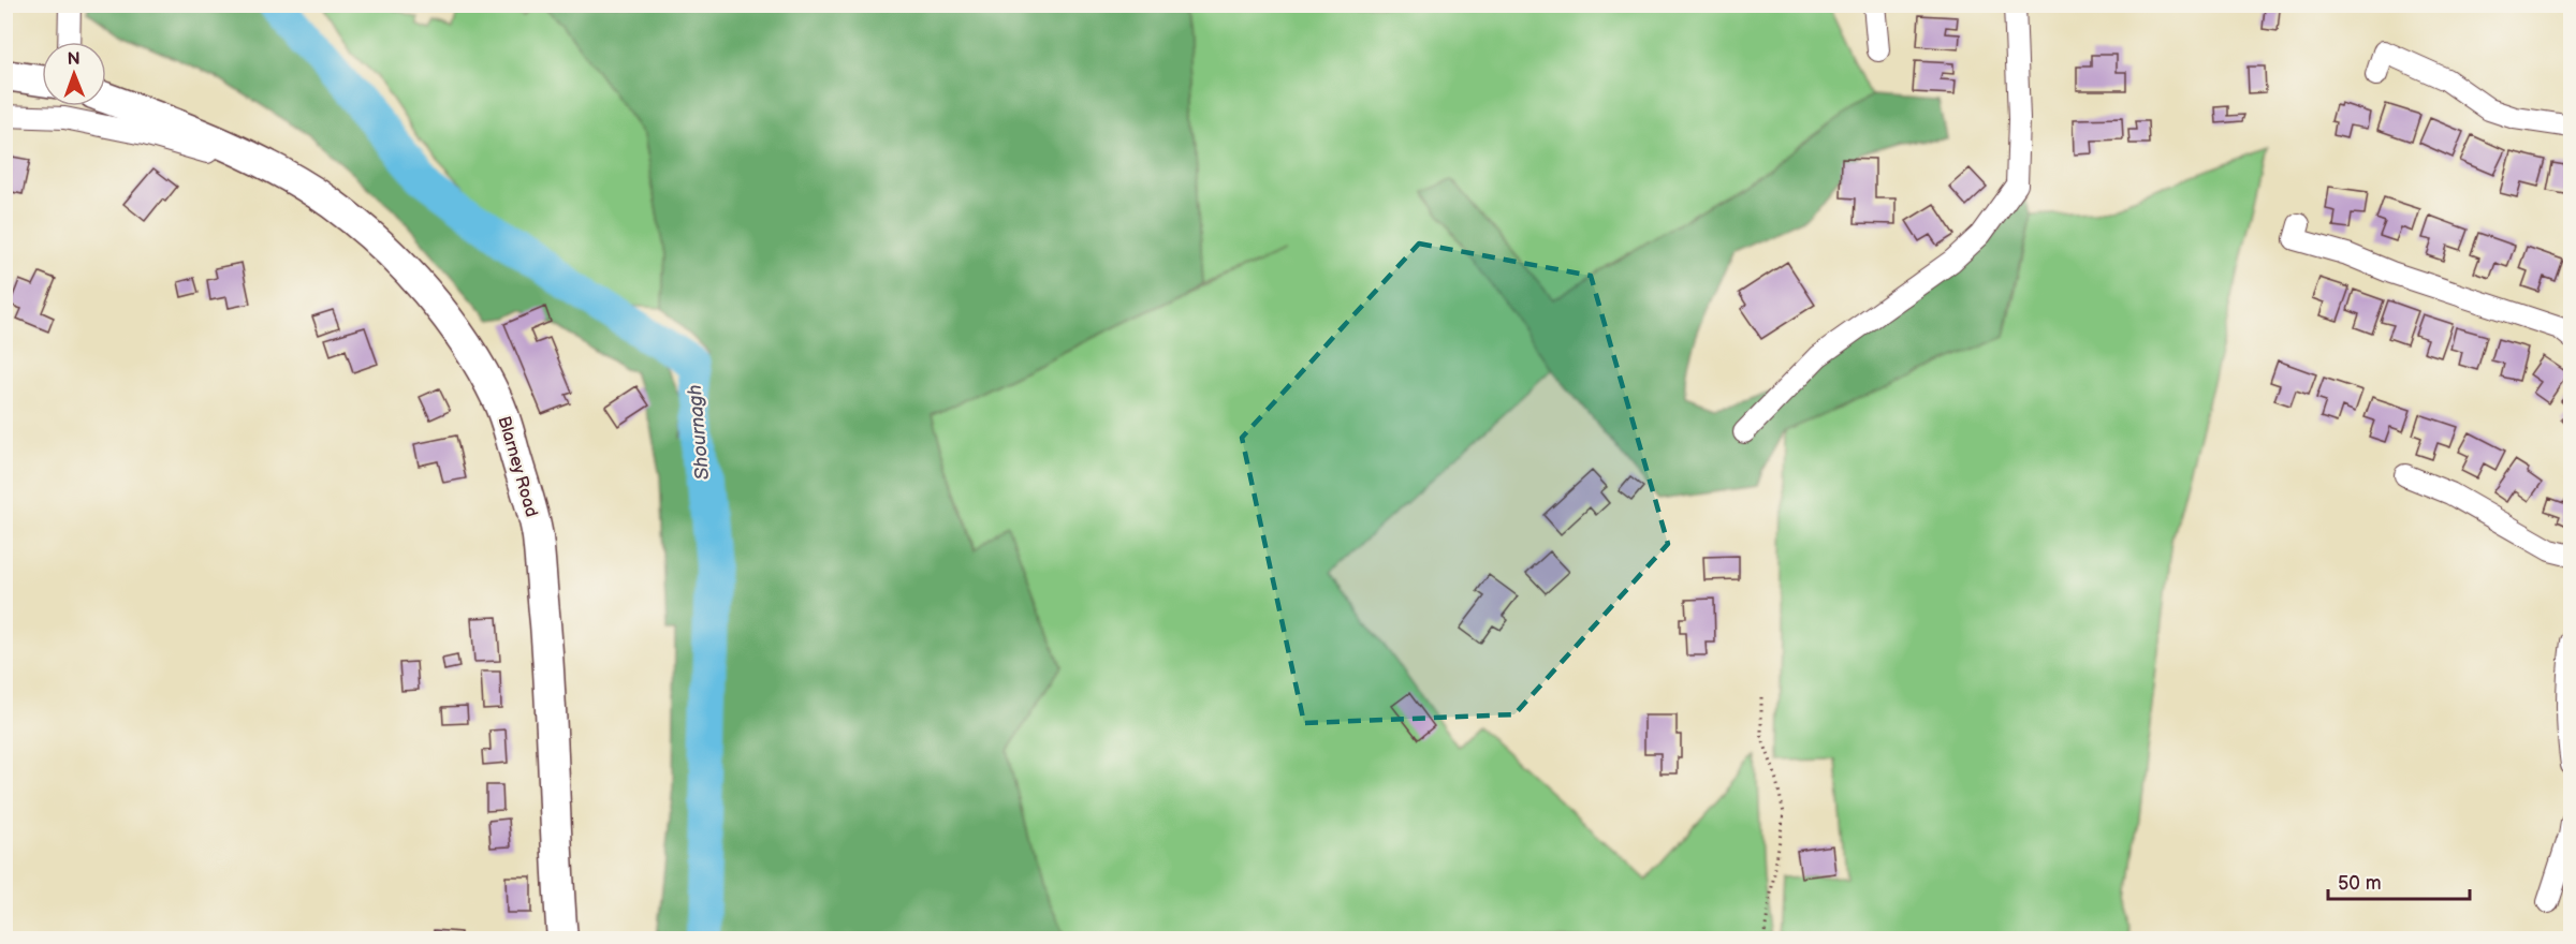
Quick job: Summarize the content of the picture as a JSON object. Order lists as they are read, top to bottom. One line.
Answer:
{"streets":{"main road":["Blarney Road"]},"water":["Shournagh"],"scale_bar":"50 m","north":"top"}
